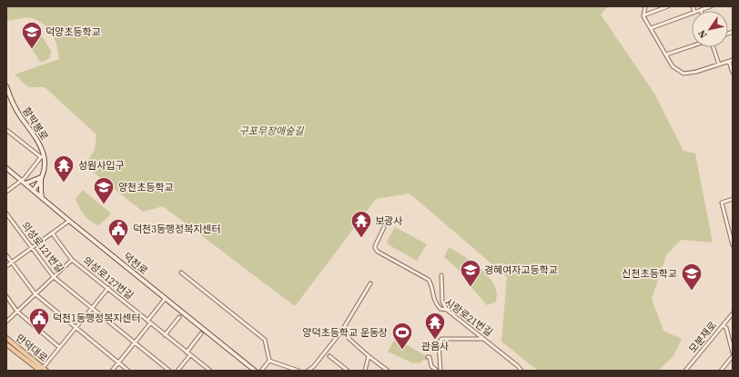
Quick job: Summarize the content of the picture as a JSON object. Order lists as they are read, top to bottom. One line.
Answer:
{"streets":{"main road":["함박봉로","덕천로","만덕대로"],"street":["의성로121번길","의성로127번길","시랑로21번길","모분재로"]},"crossings":[["함박봉로","덕천로"]],"parks":["구포무장애숲길"],"places":{"school or university":["덕양초등학교","양천초등학교","경혜여자고등학교","신천초등학교"],"temple":["성원사입구","보광사","관음사"],"public building":["덕천3동행정복지센터","덕천1동행정복지센터"],"sports":["양덕초등학교 운동장"]},"north":"bottom left"}
